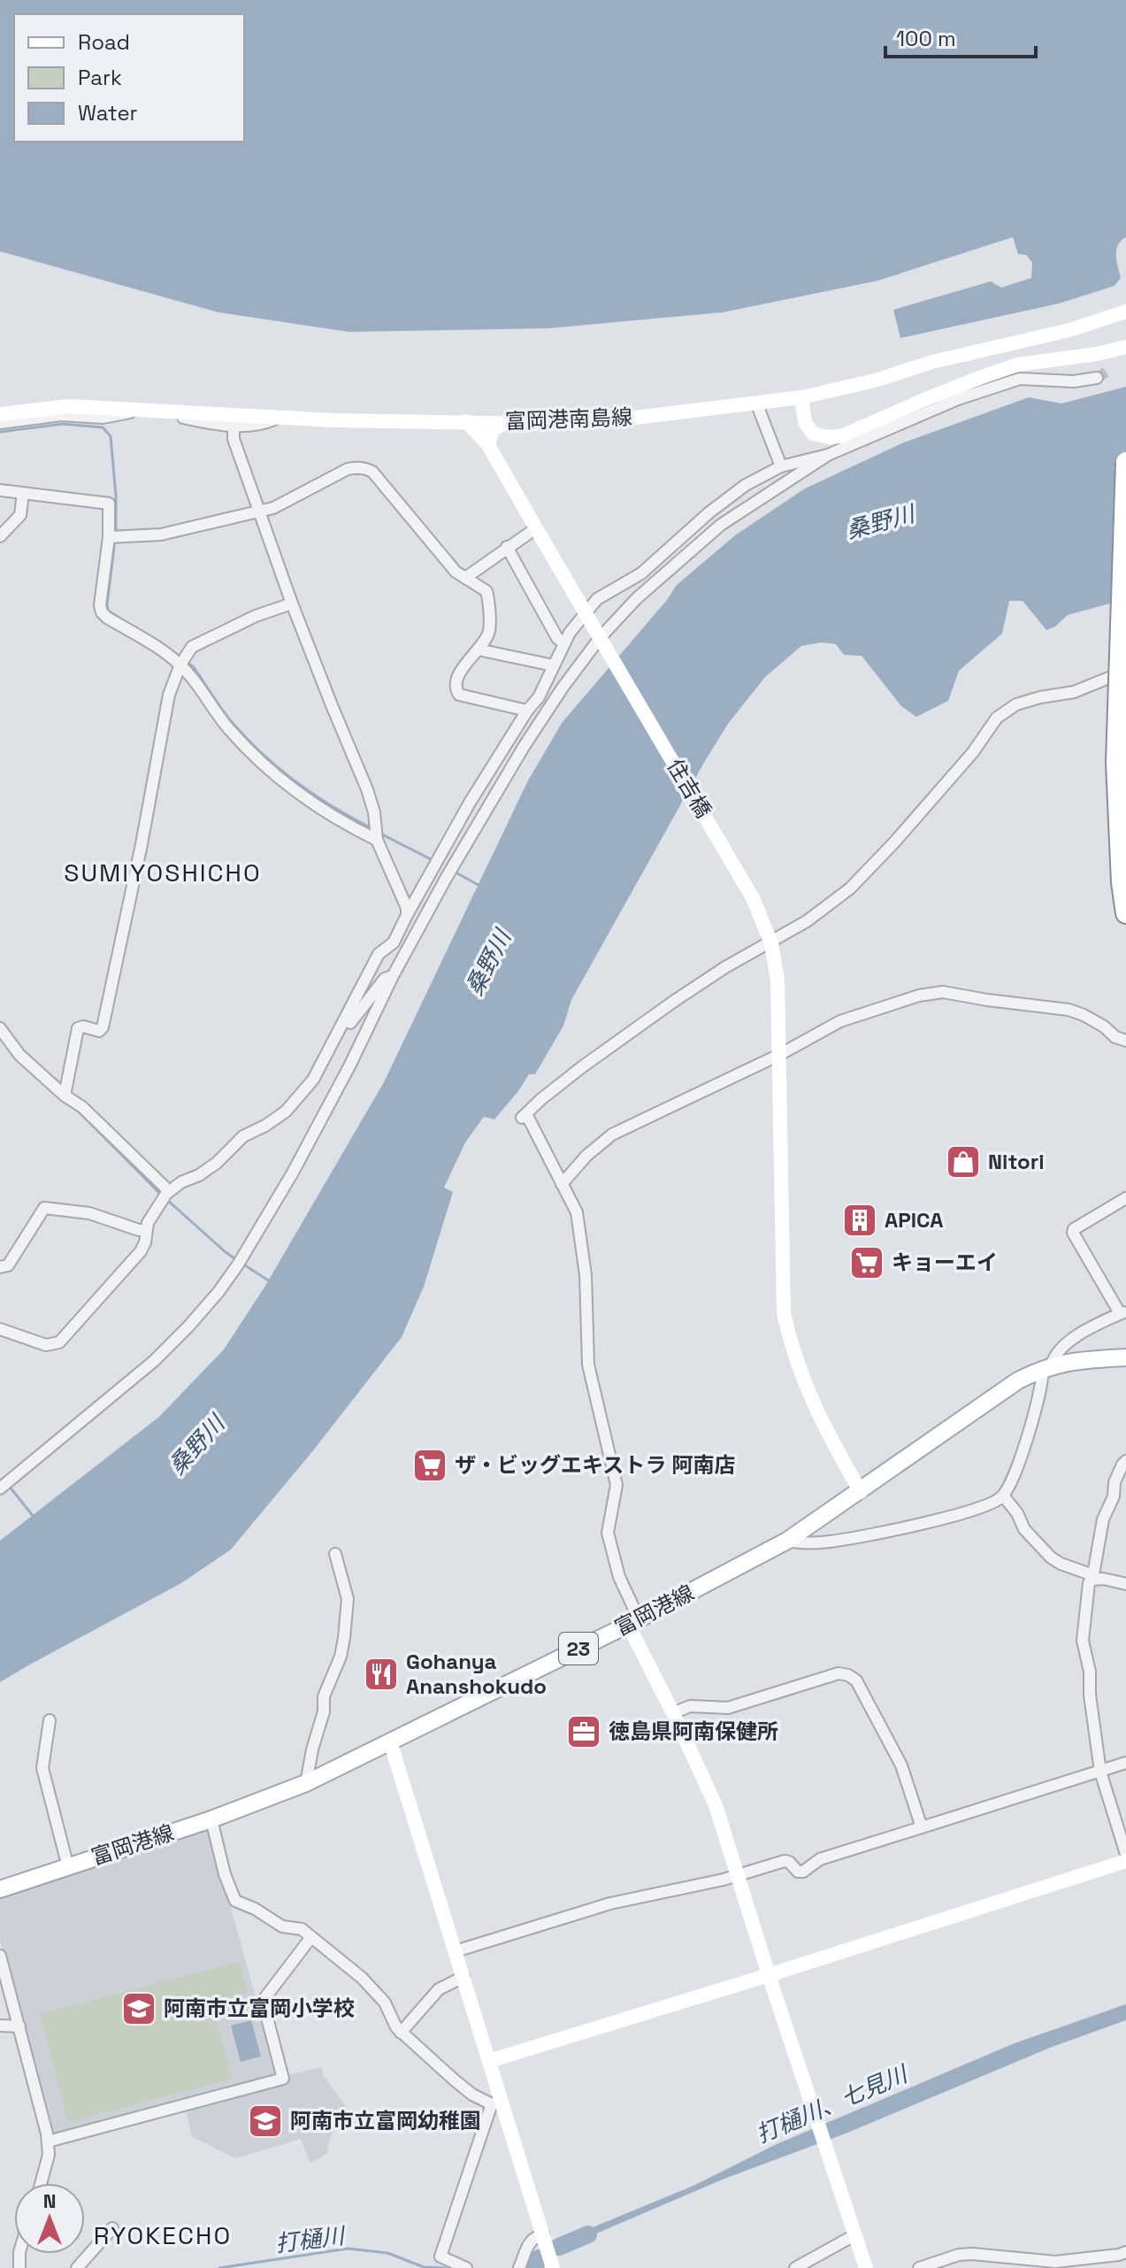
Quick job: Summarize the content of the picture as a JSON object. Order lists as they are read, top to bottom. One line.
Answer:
{"streets":{"main road":["富岡港線","23"],"street":["富岡港南島線","住吉橋"]},"crossings":[["富岡港南島線","住吉橋"],["住吉橋","富岡港線"]],"districts":["SUMIYOSHICHO","RYOKECHO"],"water":["桑野川","打樋川、七見川","打樋川"],"places":{"shop":["Nitori"],"building":["APICA"],"supermarket":["キョーエイ","ザ・ビッグエキストラ 阿南店"],"restaurant":["Gohanya Ananshokudo"],"office":["徳島県阿南保健所"],"school or university":["阿南市立富岡小学校","阿南市立富岡幼稚園"]},"legend":["Road","Park","Water"],"scale_bar":"100 m","north":"top"}
